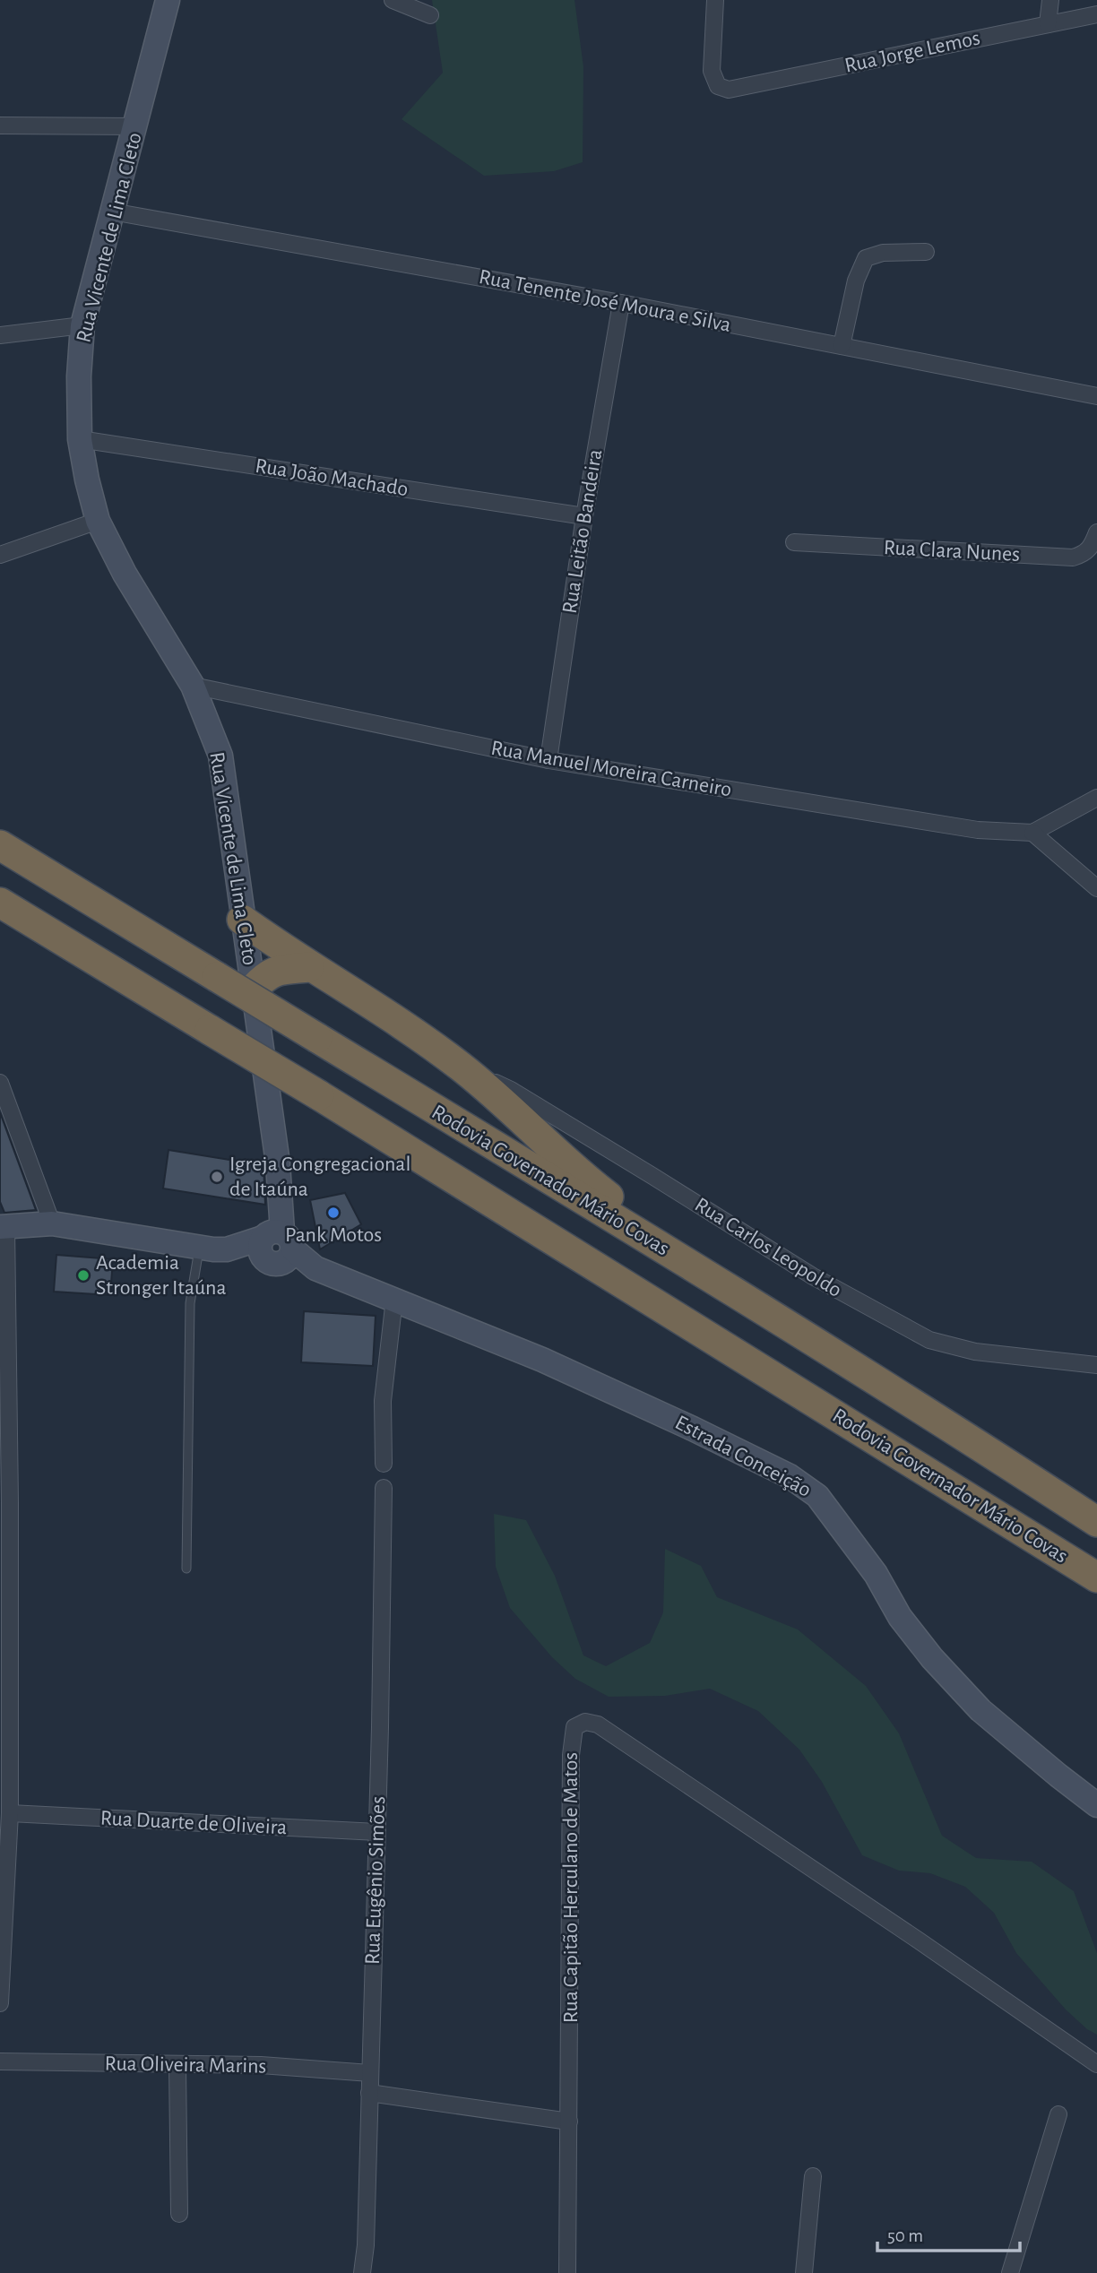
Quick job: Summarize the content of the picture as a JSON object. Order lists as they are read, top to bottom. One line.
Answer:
{"streets":{"highway":["Rodovia Governador Mário Covas"],"main road":["Rua Vicente de Lima Cleto","Estrada Conceição"],"street":["Rua Jorge Lemos","Rua Tenente José Moura e Silva","Rua João Machado","Rua Leitão Bandeira","Rua Clara Nunes","Rua Manuel Moreira Carneiro","Rua Carlos Leopoldo","Rua Duarte de Oliveira","Rua Eugênio Simões","Rua Capitão Herculano de Matos","Rua Oliveira Marins"]},"crossings":[["Rua Vicente de Lima Cleto","Rua Tenente José Moura e Silva"],["Rua Vicente de Lima Cleto","Rua João Machado"],["Rua Vicente de Lima Cleto","Rua Manuel Moreira Carneiro"],["Rua Vicente de Lima Cleto","Estrada Conceição"],["Rua Tenente José Moura e Silva","Rua Leitão Bandeira"],["Rua João Machado","Rua Leitão Bandeira"],["Rua Leitão Bandeira","Rua Manuel Moreira Carneiro"],["Rua Duarte de Oliveira","Rua Eugênio Simões"],["Rua Eugênio Simões","Rua Oliveira Marins"]],"places":["Igreja Congregacional de Itaúna","Pank Motos","Academia Stronger Itaúna"],"scale_bar":"50 m"}
